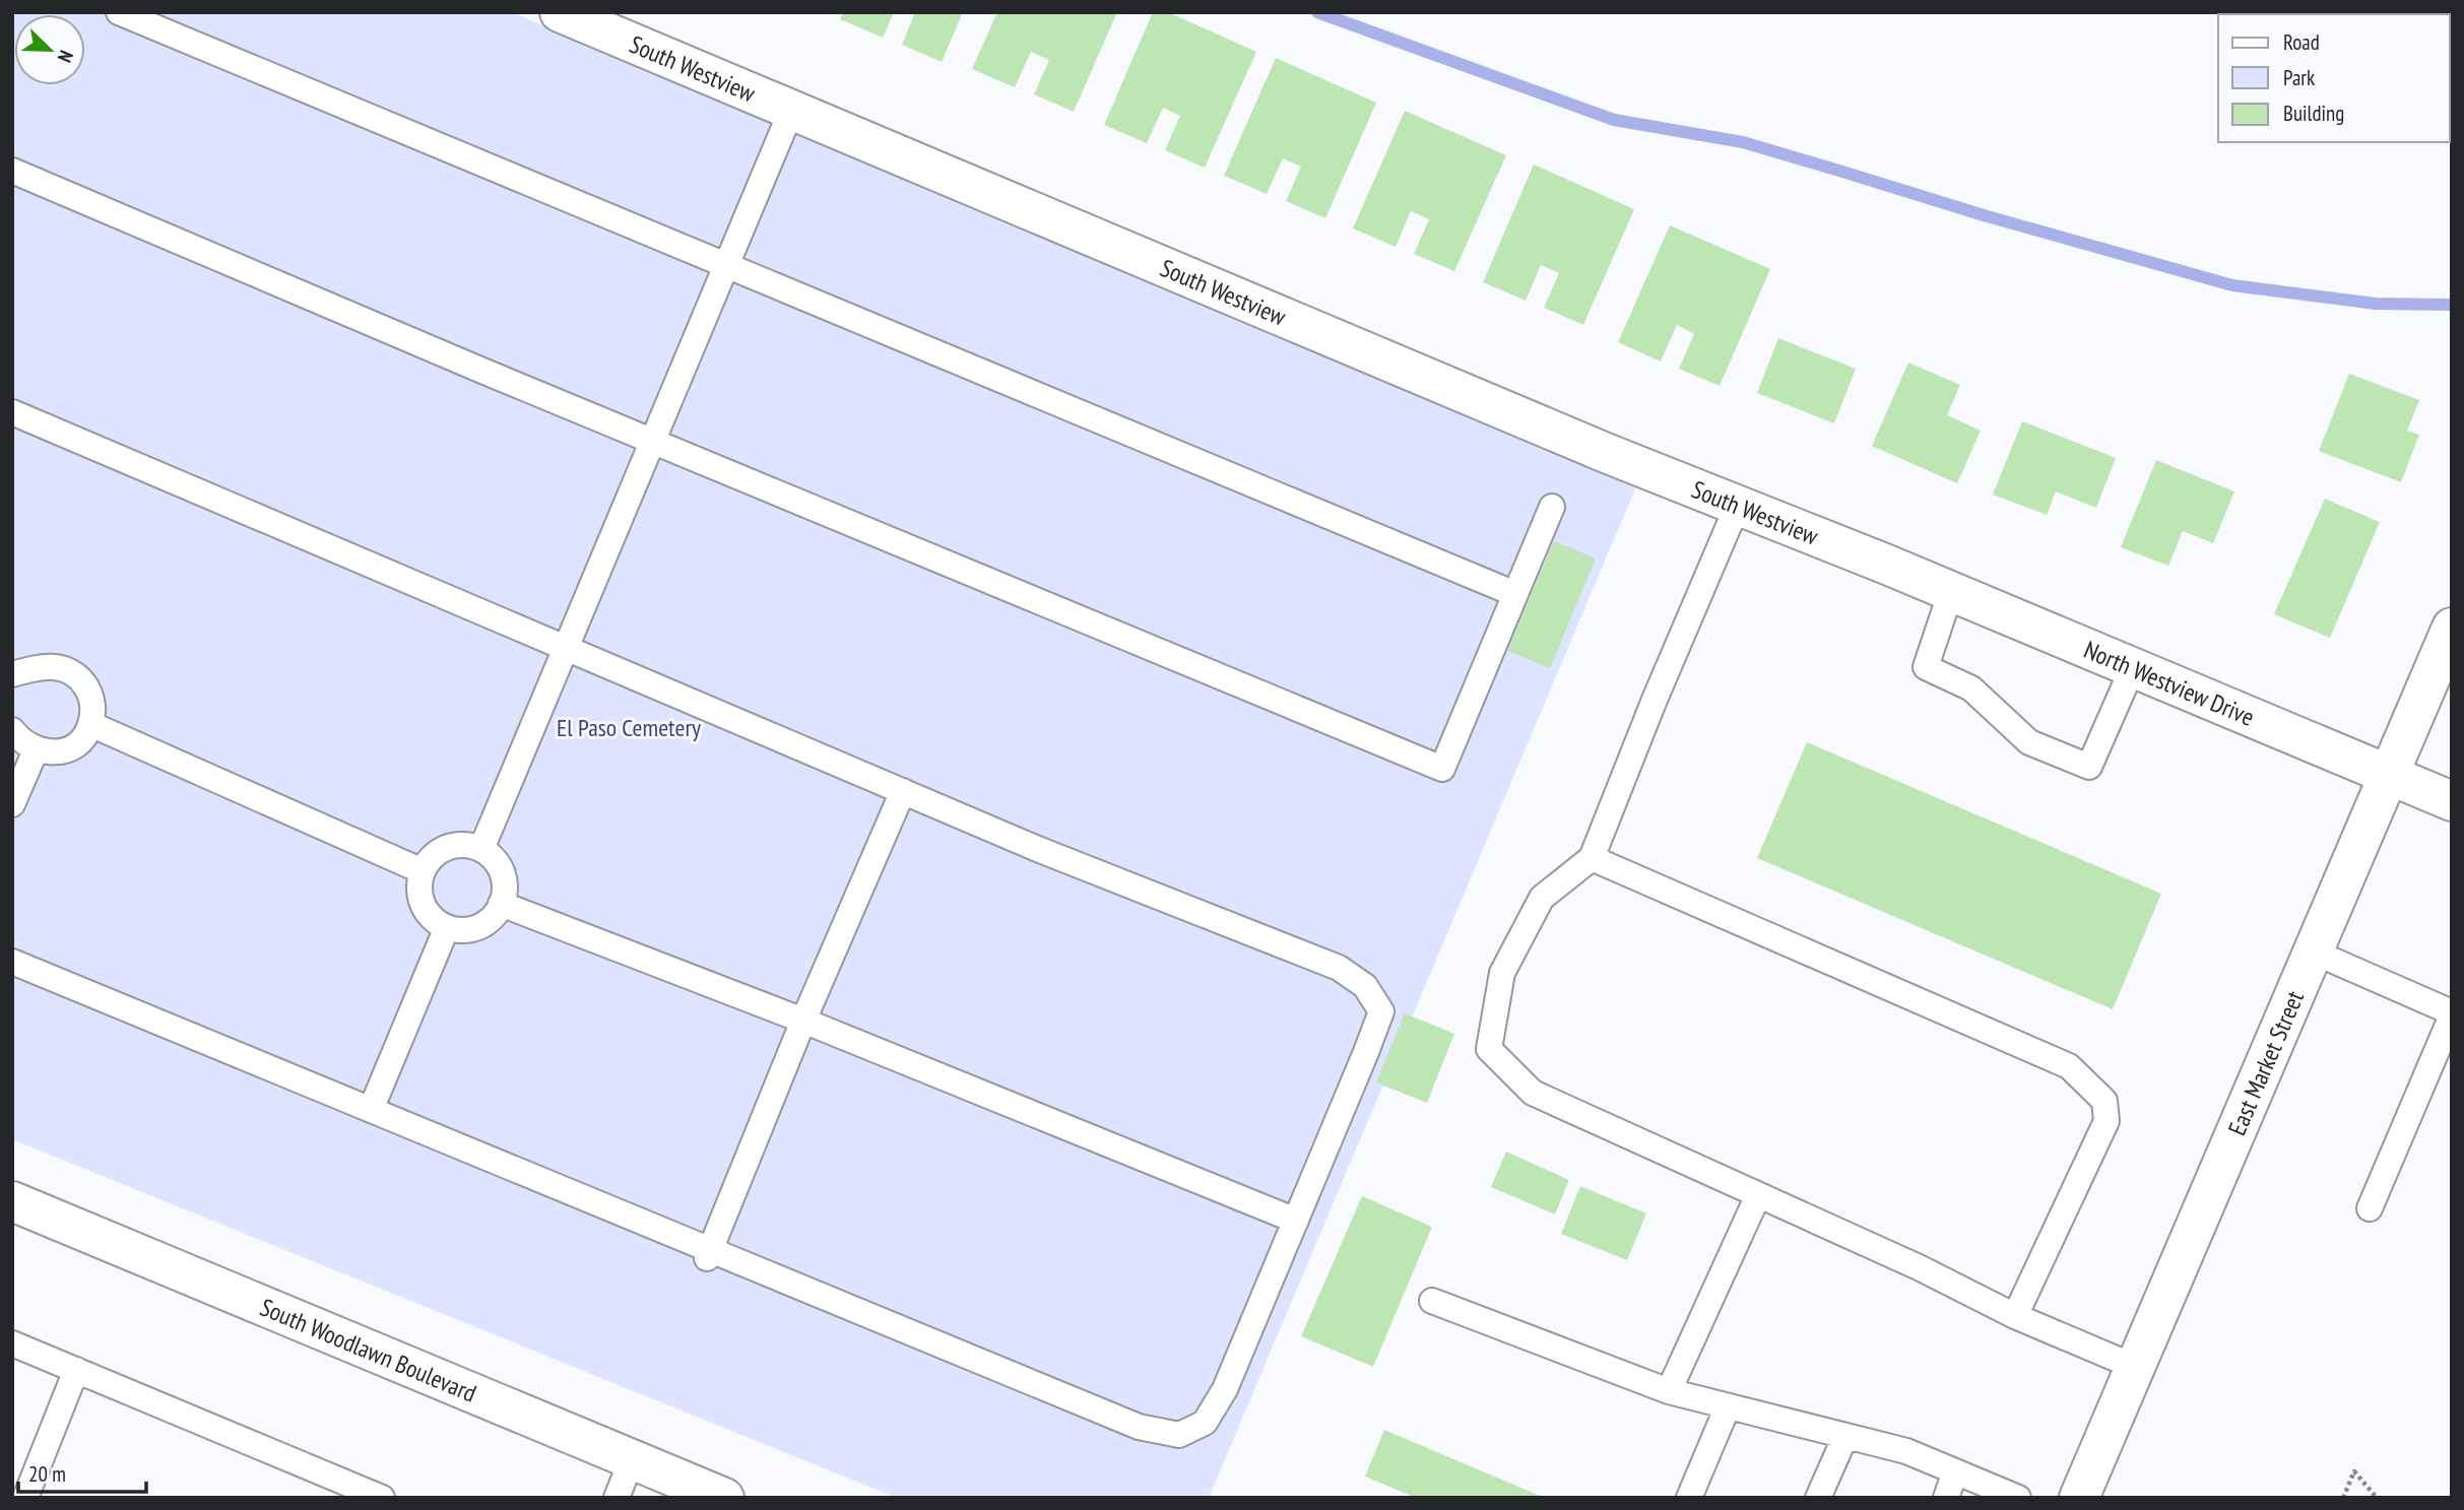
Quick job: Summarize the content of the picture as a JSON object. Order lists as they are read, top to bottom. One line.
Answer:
{"streets":{"street":["South Westview","North Westview Drive","East Market Street","South Woodlawn Boulevard"]},"crossings":[["South Westview","North Westview Drive"],["North Westview Drive","East Market Street"]],"parks":["El Paso Cemetery"],"legend":["Road","Park","Building"],"scale_bar":"20 m","north":"bottom right"}
